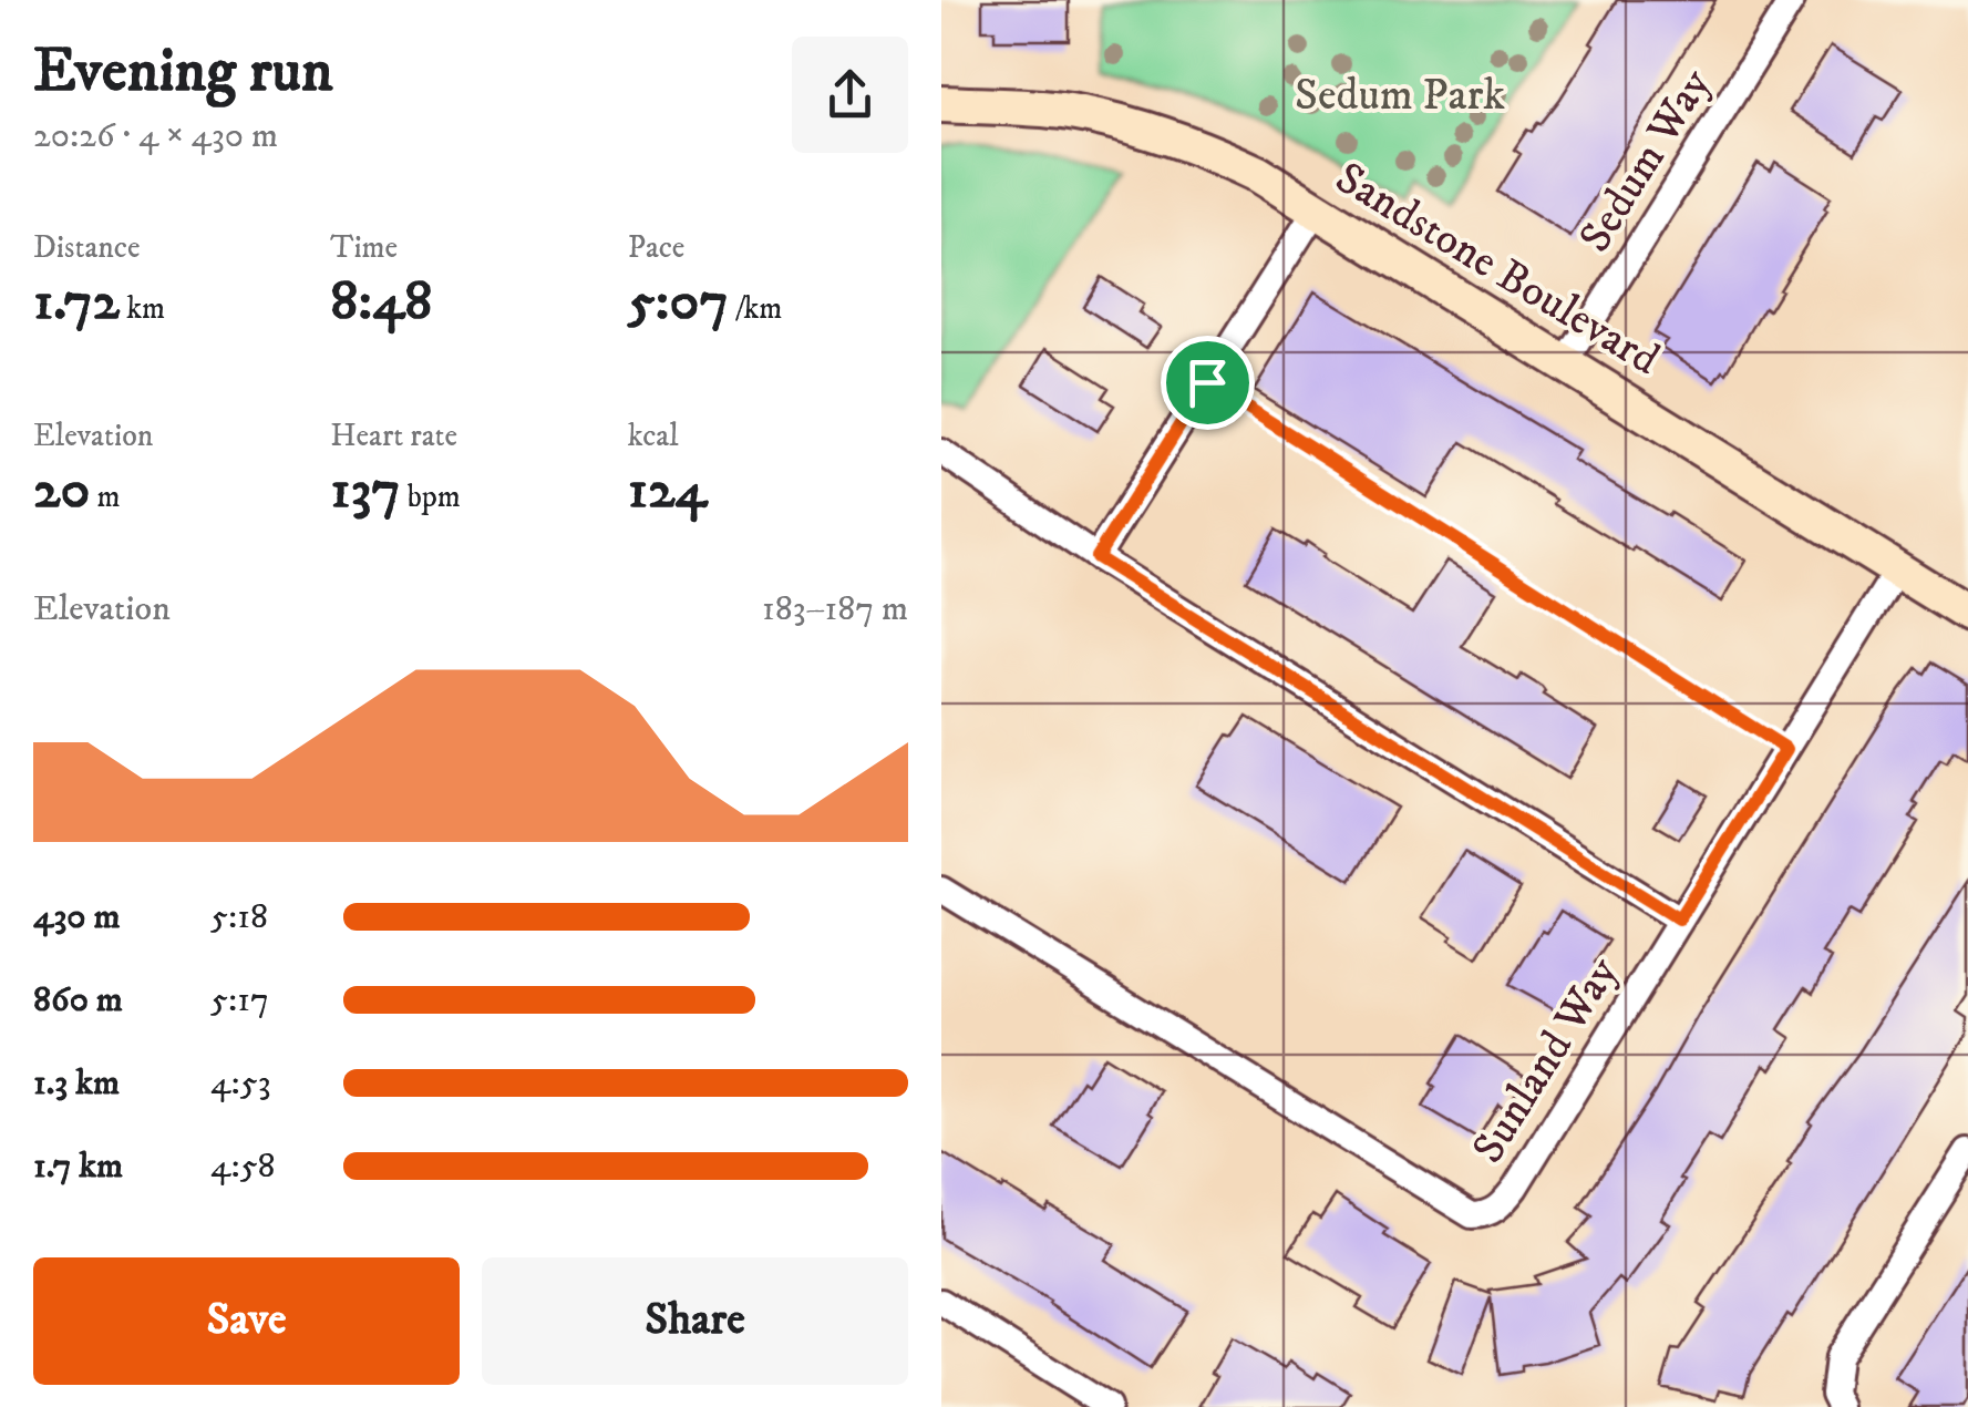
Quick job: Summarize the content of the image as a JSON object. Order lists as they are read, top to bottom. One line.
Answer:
{"streets":{"street":["Sedum Way","Sandstone Boulevard","Sunland Way"]},"crossings":[["Sedum Way","Sandstone Boulevard"],["Sandstone Boulevard","Sunland Way"]],"parks":["Sedum Park"],"page":{"heading":["Evening run","20:26 · 4 × 430 m"],"stats":[["Distance","1.72 km"],["Time","8:48"],["Pace","5:07 /km"],["Elevation","20 m"],["Heart rate","137 bpm"],["kcal","124"]],"chart":["Elevation","183–187 m"],"list":[{"name":"430 m","note":"5:18"},{"name":"860 m","note":"5:17"},{"name":"1.3 km","note":"4:53"},{"name":"1.7 km","note":"4:58"}],"buttons":["Save","Share"]}}
